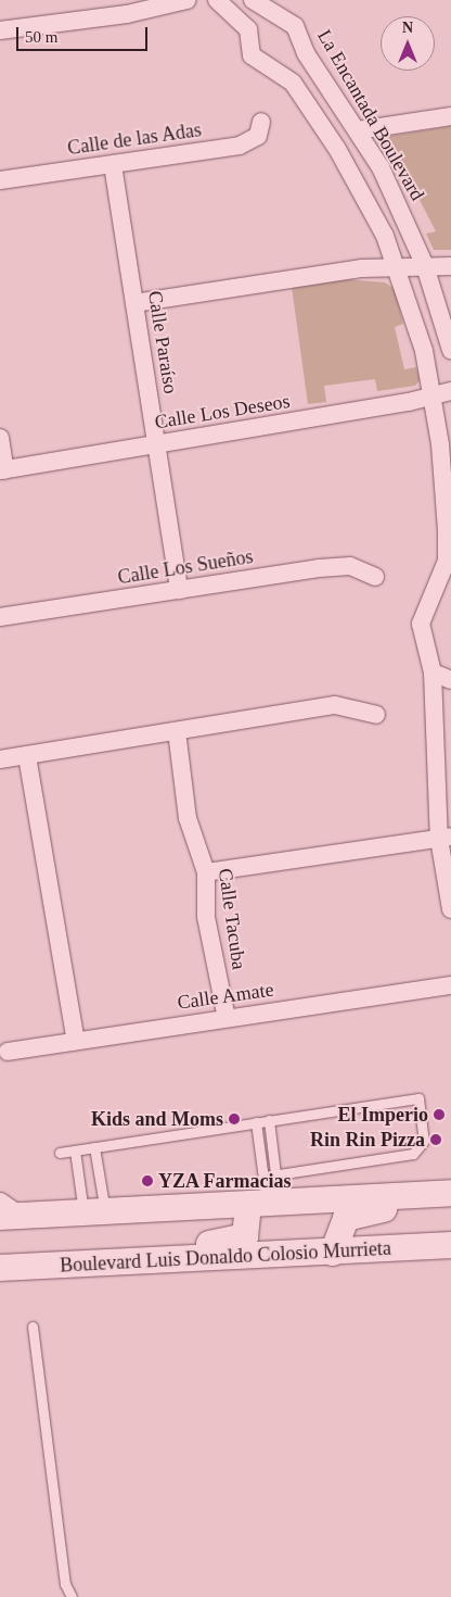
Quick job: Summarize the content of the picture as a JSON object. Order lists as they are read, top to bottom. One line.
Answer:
{"streets":{"main road":["Boulevard Luis Donaldo Colosio Murrieta"],"street":["La Encantada Boulevard","Calle de las Adas","Calle Paraíso","Calle Los Deseos","Calle Los Sueños","Calle Tacuba","Calle Amate"]},"crossings":[["Calle de las Adas","Calle Paraíso"],["Calle Paraíso","Calle Los Deseos"],["Calle Paraíso","Calle Los Sueños"],["Calle Tacuba","Calle Amate"]],"places":["El Imperio","Kids and Moms","Rin Rin Pizza","YZA Farmacias"],"scale_bar":"50 m","north":"top"}
